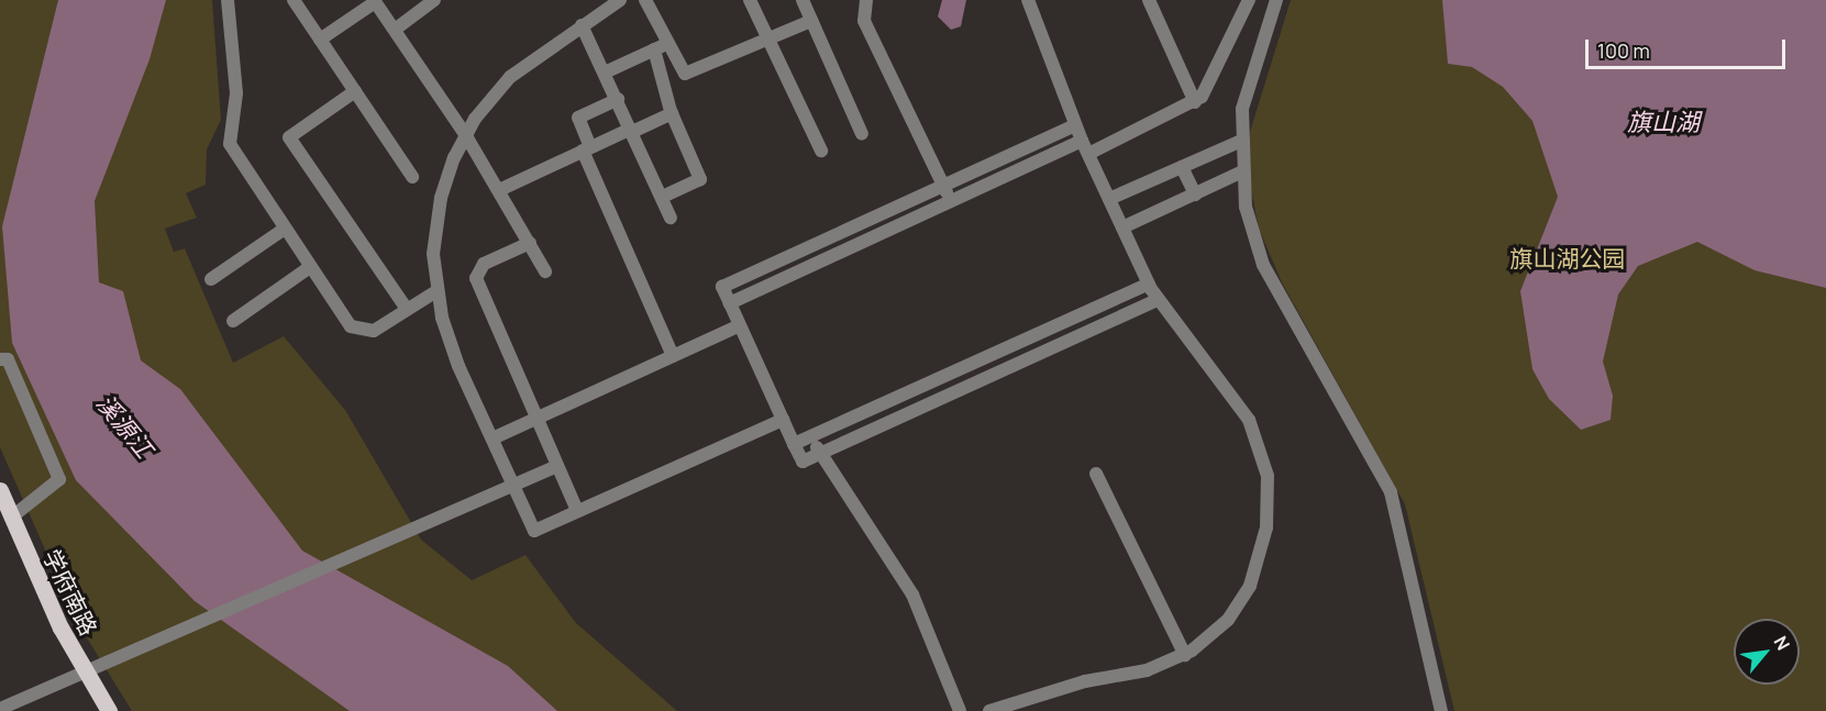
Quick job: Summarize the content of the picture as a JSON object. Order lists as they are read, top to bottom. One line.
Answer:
{"streets":{"main road":["学府南路"]},"water":["旗山湖","溪源江"],"parks":["旗山湖公园"],"scale_bar":"100 m","north":"top right"}
